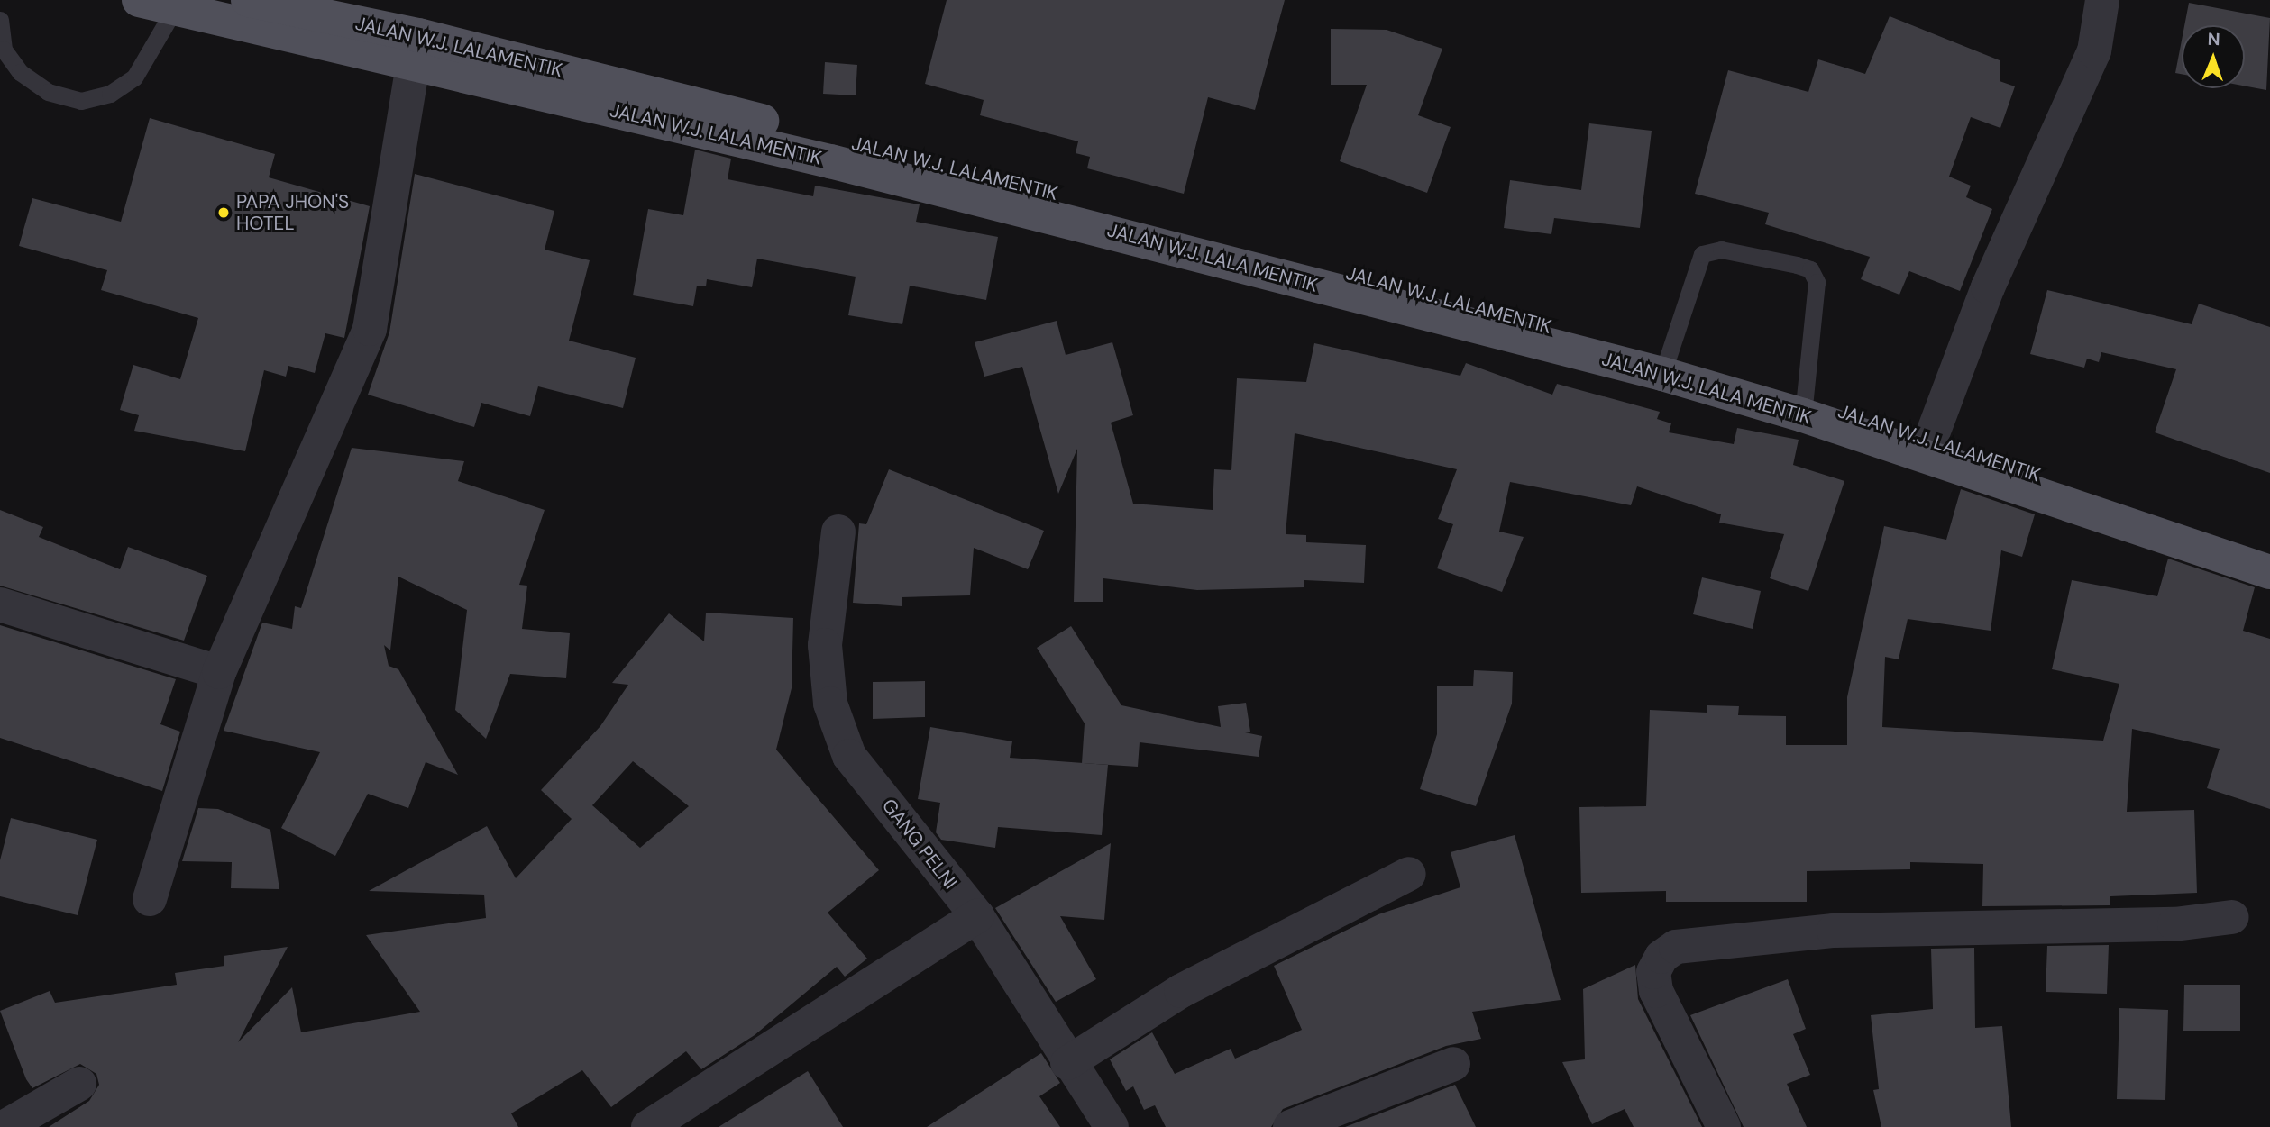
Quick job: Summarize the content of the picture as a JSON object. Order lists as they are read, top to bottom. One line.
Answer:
{"streets":{"main road":["JALAN W.J. LALAMENTIK","JALAN W.J. LALA MENTIK"],"street":["GANG PELNI"]},"crossings":[["JALAN W.J. LALAMENTIK","JALAN W.J. LALA MENTIK"]],"places":["PAPA JHON'S HOTEL"],"north":"top"}
